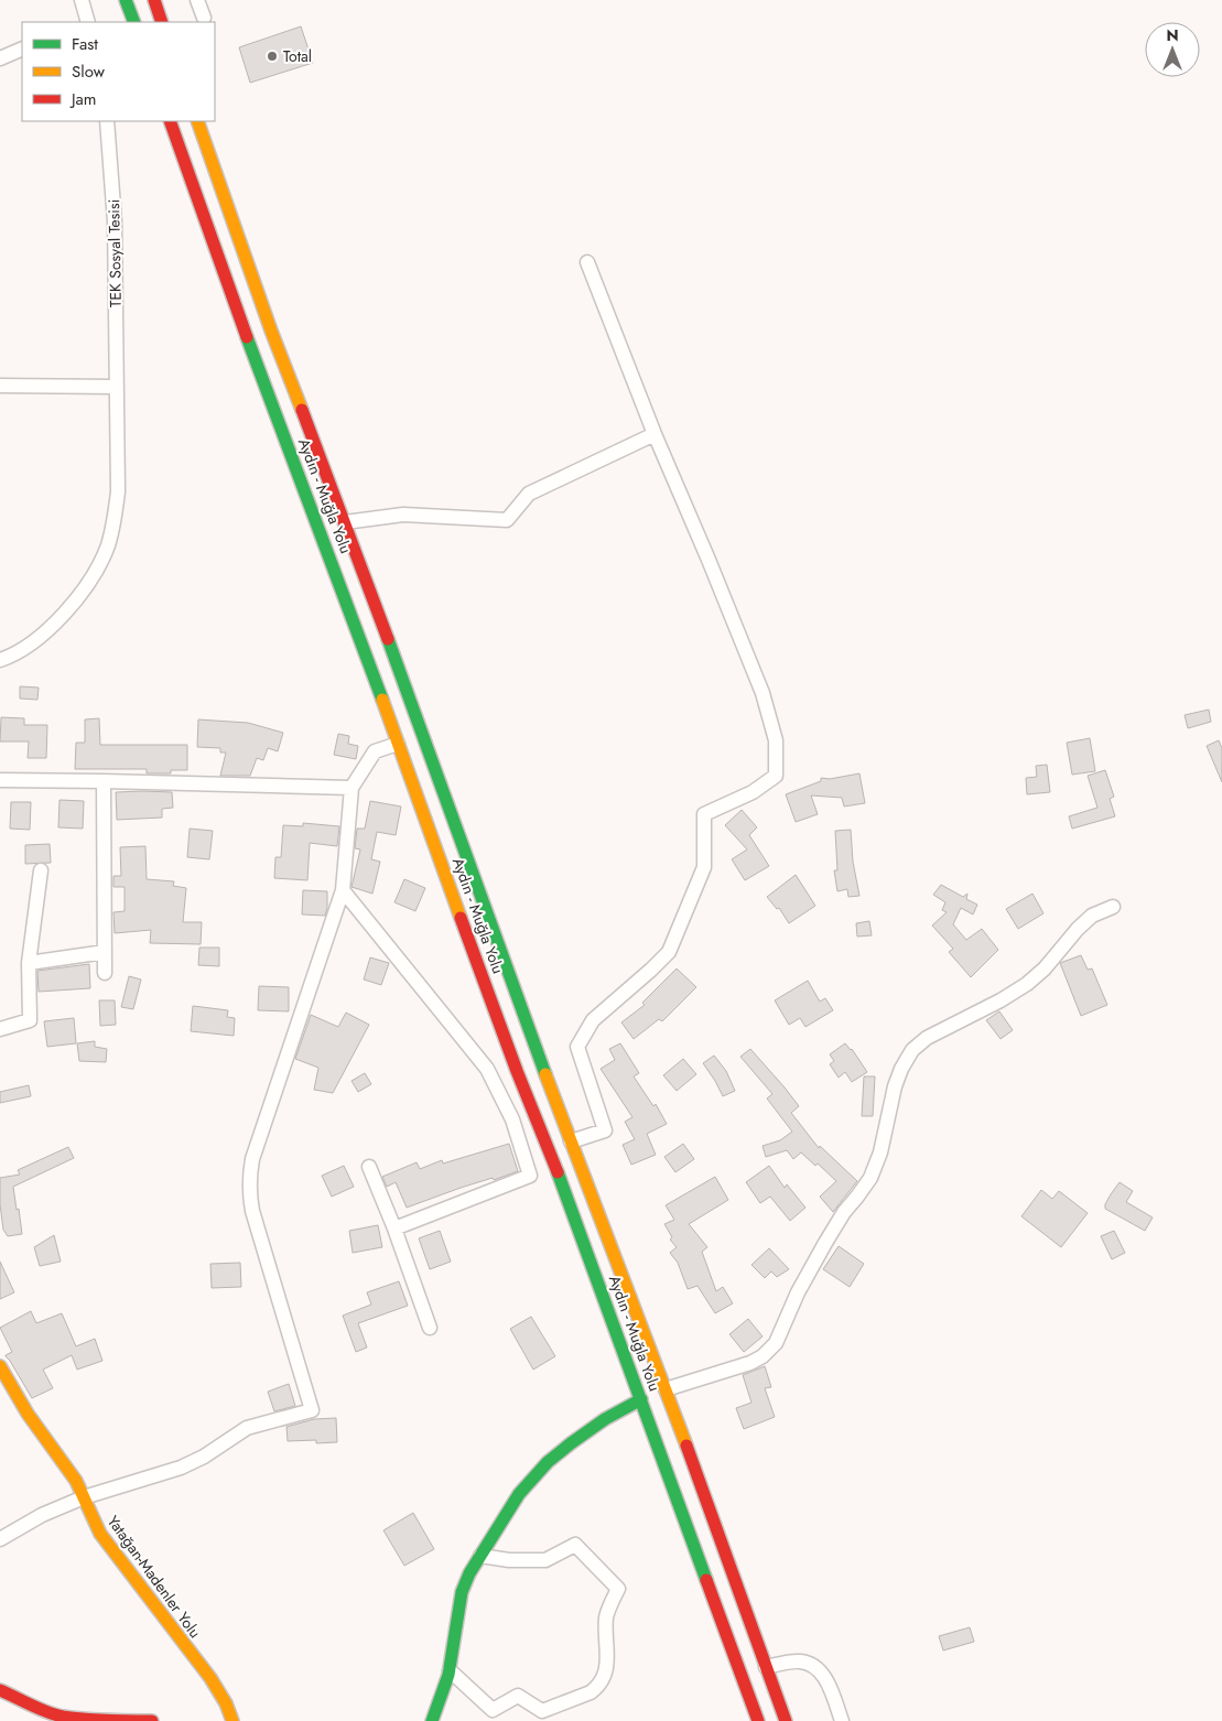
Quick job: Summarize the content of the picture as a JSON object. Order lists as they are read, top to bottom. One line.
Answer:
{"streets":{"main road":["Aydın - Muğla Yolu","Yatağan-Madenler Yolu"],"street":["TEK Sosyal Tesisi"]},"places":["Total"],"legend":["Fast","Slow","Jam"],"north":"top"}
